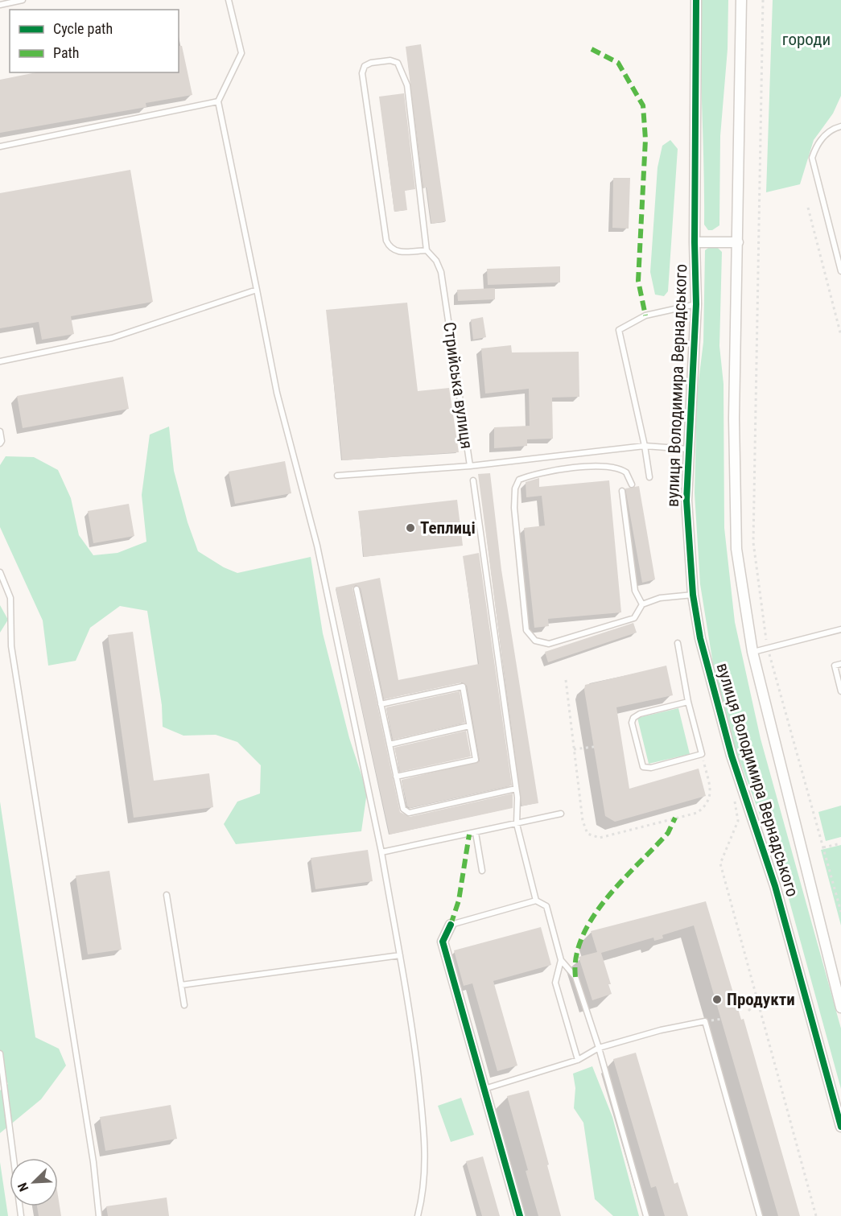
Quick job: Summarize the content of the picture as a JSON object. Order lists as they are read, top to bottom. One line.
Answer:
{"streets":{"street":["вулиця Володимира Вернадського"],"lane":["Стрийська вулиця"]},"crossings":[["Стрийська вулиця","вулиця Володимира Вернадського"]],"parks":["городи"],"places":["Теплиці","Продукти"],"legend":["Cycle path","Path"],"north":"bottom left"}
